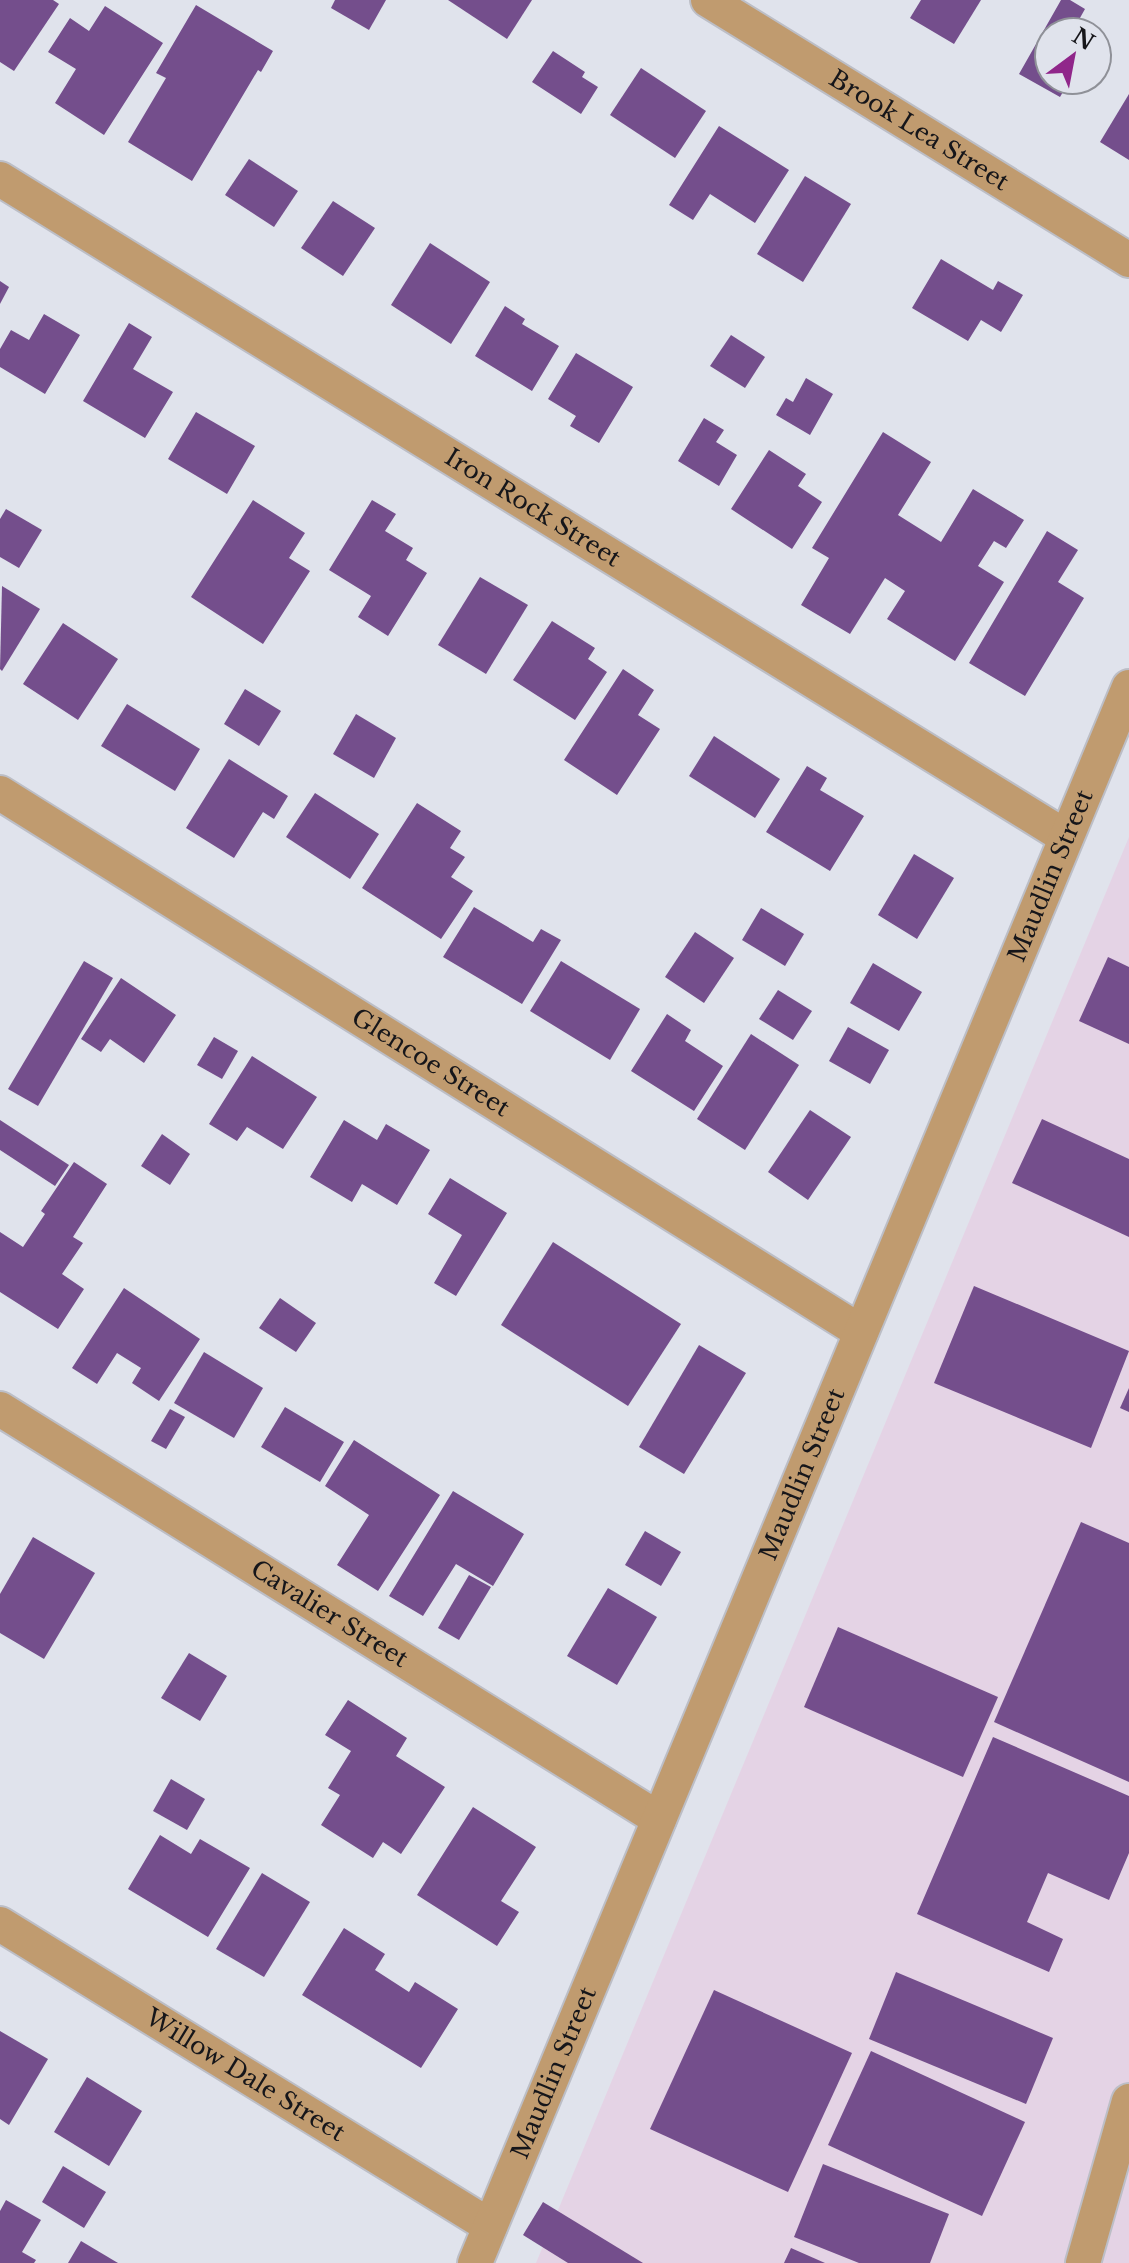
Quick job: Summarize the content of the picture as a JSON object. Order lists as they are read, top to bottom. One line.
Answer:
{"streets":{"street":["Brook Lea Street","Iron Rock Street","Maudlin Street","Glencoe Street","Cavalier Street","Willow Dale Street"]},"crossings":[["Iron Rock Street","Maudlin Street"],["Maudlin Street","Glencoe Street"],["Maudlin Street","Cavalier Street"],["Maudlin Street","Willow Dale Street"]],"north":"top right"}
